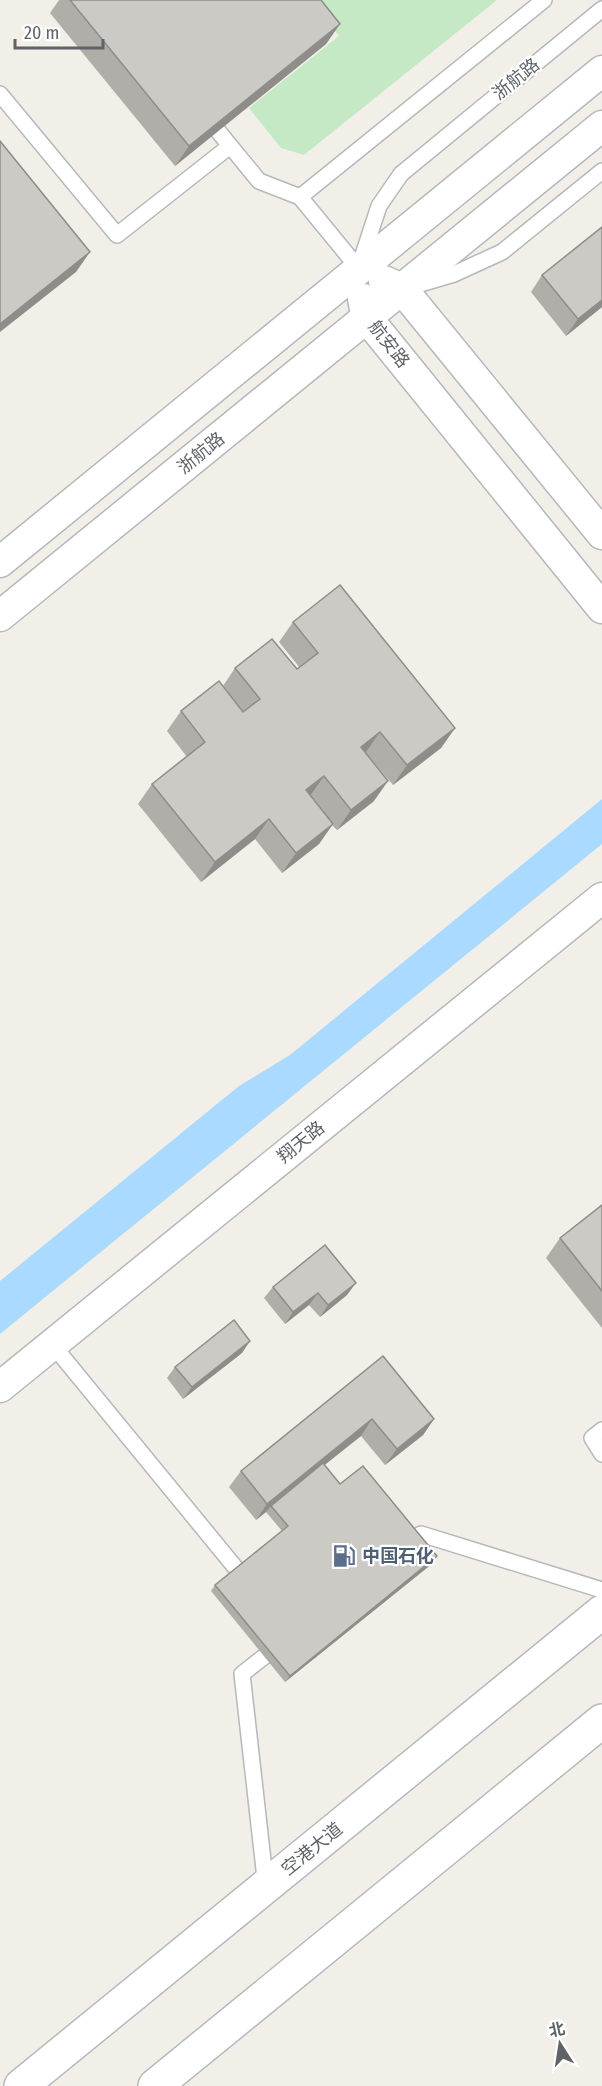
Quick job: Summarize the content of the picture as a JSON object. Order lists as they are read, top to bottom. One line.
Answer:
{"streets":{"main road":["空港大道"],"street":["浙航路","航安路","翔天路"]},"crossings":[["浙航路","航安路"]],"places":{"fuel station":["中国石化"]},"scale_bar":"20 m","north":"top"}
